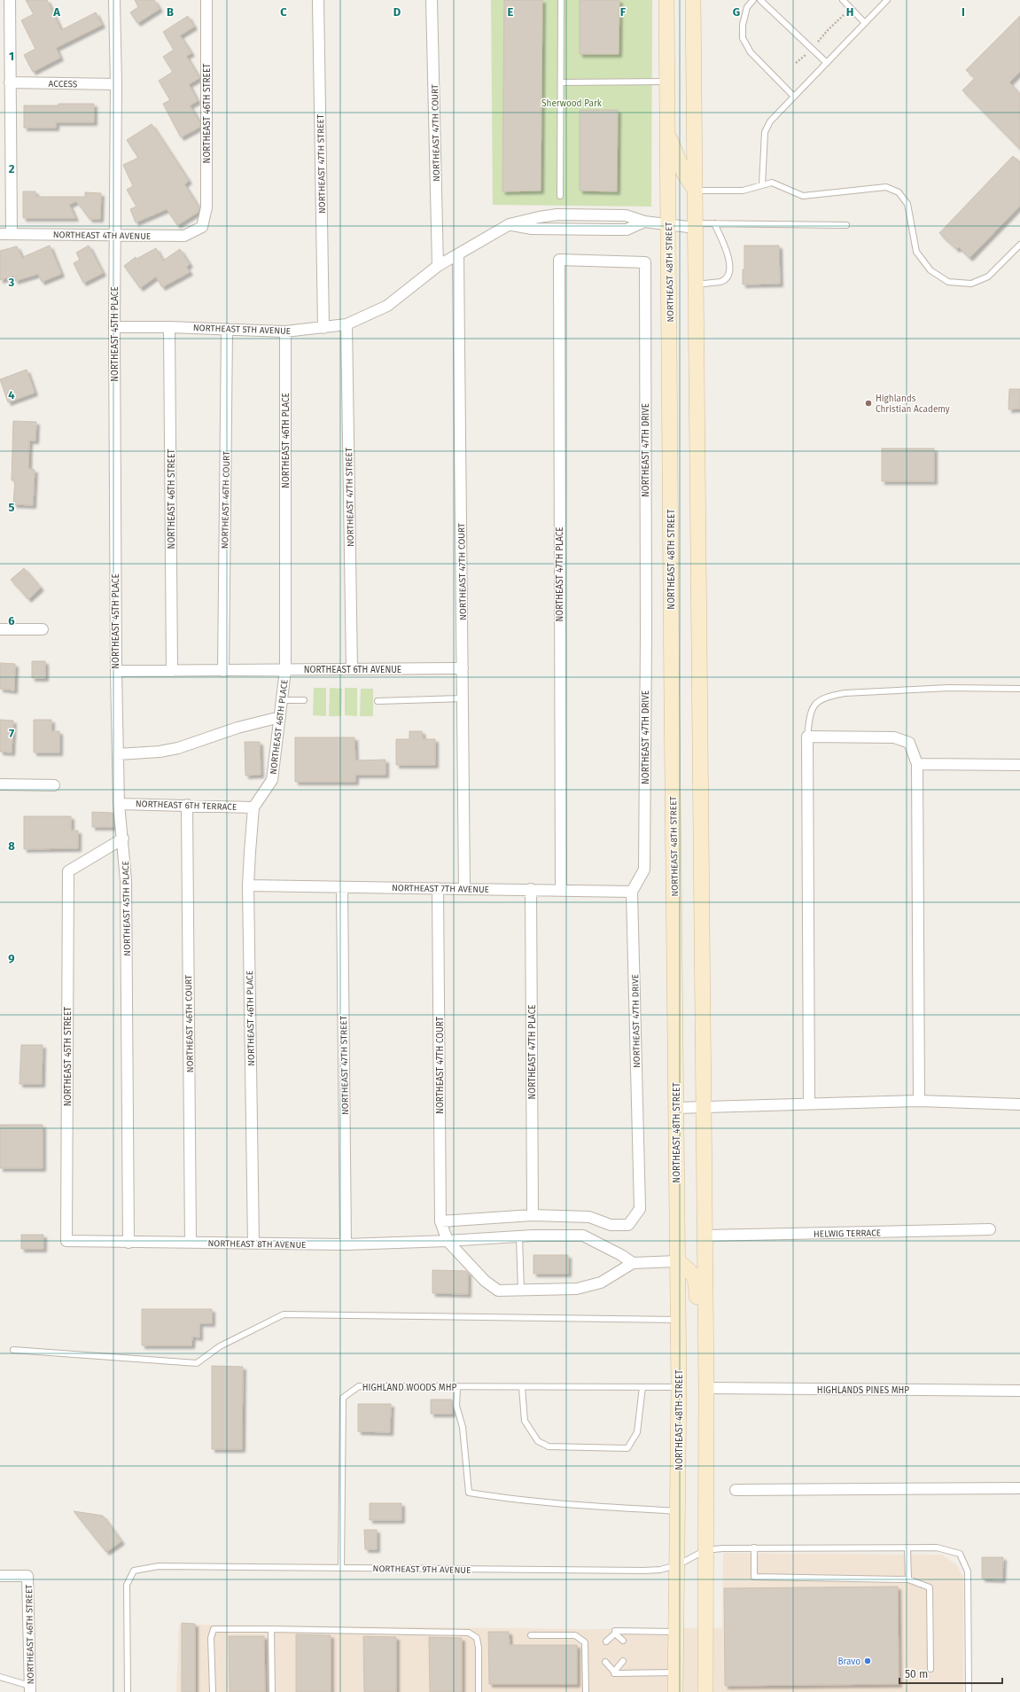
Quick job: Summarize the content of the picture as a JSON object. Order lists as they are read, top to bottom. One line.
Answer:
{"streets":{"main road":["NORTHEAST 48TH STREET"],"street":["ACCESS","NORTHEAST 46TH STREET","NORTHEAST 47TH COURT","NORTHEAST 47TH STREET","NORTHEAST 4TH AVENUE","NORTHEAST 5TH AVENUE","NORTHEAST 45TH PLACE","NORTHEAST 46TH PLACE","NORTHEAST 47TH DRIVE","NORTHEAST 46TH COURT","NORTHEAST 47TH PLACE","NORTHEAST 6TH AVENUE","NORTHEAST 6TH TERRACE","NORTHEAST 7TH AVENUE","NORTHEAST 45TH STREET","HELWIG TERRACE","NORTHEAST 8TH AVENUE","HIGHLANDS PINES MHP"],"lane":["HIGHLAND WOODS MHP","NORTHEAST 9TH AVENUE"]},"crossings":[["ACCESS","NORTHEAST 45TH PLACE"],["NORTHEAST 46TH STREET","NORTHEAST 4TH AVENUE"],["NORTHEAST 46TH STREET","NORTHEAST 5TH AVENUE"],["NORTHEAST 46TH STREET","NORTHEAST 6TH AVENUE"],["NORTHEAST 47TH COURT","NORTHEAST 5TH AVENUE"],["NORTHEAST 47TH COURT","NORTHEAST 6TH AVENUE"],["NORTHEAST 47TH COURT","NORTHEAST 7TH AVENUE"],["NORTHEAST 47TH COURT","NORTHEAST 8TH AVENUE"],["NORTHEAST 47TH STREET","NORTHEAST 5TH AVENUE"],["NORTHEAST 47TH STREET","NORTHEAST 6TH AVENUE"],["NORTHEAST 47TH STREET","NORTHEAST 7TH AVENUE"],["NORTHEAST 47TH STREET","NORTHEAST 8TH AVENUE"],["NORTHEAST 4TH AVENUE","NORTHEAST 45TH PLACE"],["NORTHEAST 48TH STREET","NORTHEAST 5TH AVENUE"],["NORTHEAST 48TH STREET","HIGHLAND WOODS MHP"],["NORTHEAST 48TH STREET","NORTHEAST 9TH AVENUE"],["NORTHEAST 5TH AVENUE","NORTHEAST 45TH PLACE"],["NORTHEAST 5TH AVENUE","NORTHEAST 46TH PLACE"],["NORTHEAST 5TH AVENUE","NORTHEAST 46TH COURT"],["NORTHEAST 45TH PLACE","NORTHEAST 6TH AVENUE"],["NORTHEAST 45TH PLACE","NORTHEAST 6TH TERRACE"],["NORTHEAST 45TH PLACE","NORTHEAST 45TH STREET"],["NORTHEAST 45TH PLACE","NORTHEAST 8TH AVENUE"],["NORTHEAST 46TH PLACE","NORTHEAST 6TH AVENUE"],["NORTHEAST 46TH PLACE","NORTHEAST 6TH TERRACE"],["NORTHEAST 46TH PLACE","NORTHEAST 7TH AVENUE"],["NORTHEAST 46TH PLACE","NORTHEAST 8TH AVENUE"],["NORTHEAST 47TH DRIVE","NORTHEAST 47TH PLACE"],["NORTHEAST 47TH DRIVE","NORTHEAST 7TH AVENUE"],["NORTHEAST 46TH COURT","NORTHEAST 6TH AVENUE"],["NORTHEAST 46TH COURT","NORTHEAST 6TH TERRACE"],["NORTHEAST 46TH COURT","NORTHEAST 8TH AVENUE"],["NORTHEAST 47TH PLACE","NORTHEAST 7TH AVENUE"],["NORTHEAST 45TH STREET","NORTHEAST 8TH AVENUE"],["HIGHLAND WOODS MHP","NORTHEAST 9TH AVENUE"]],"parks":["Sherwood Park"],"places":["Highlands Christian Academy","Bravo"],"scale_bar":"50 m","grid":{"columns":["A","B","C","D","E","F","G","H","I"],"rows":["1","2","3","4","5","6","7","8","9"]}}
